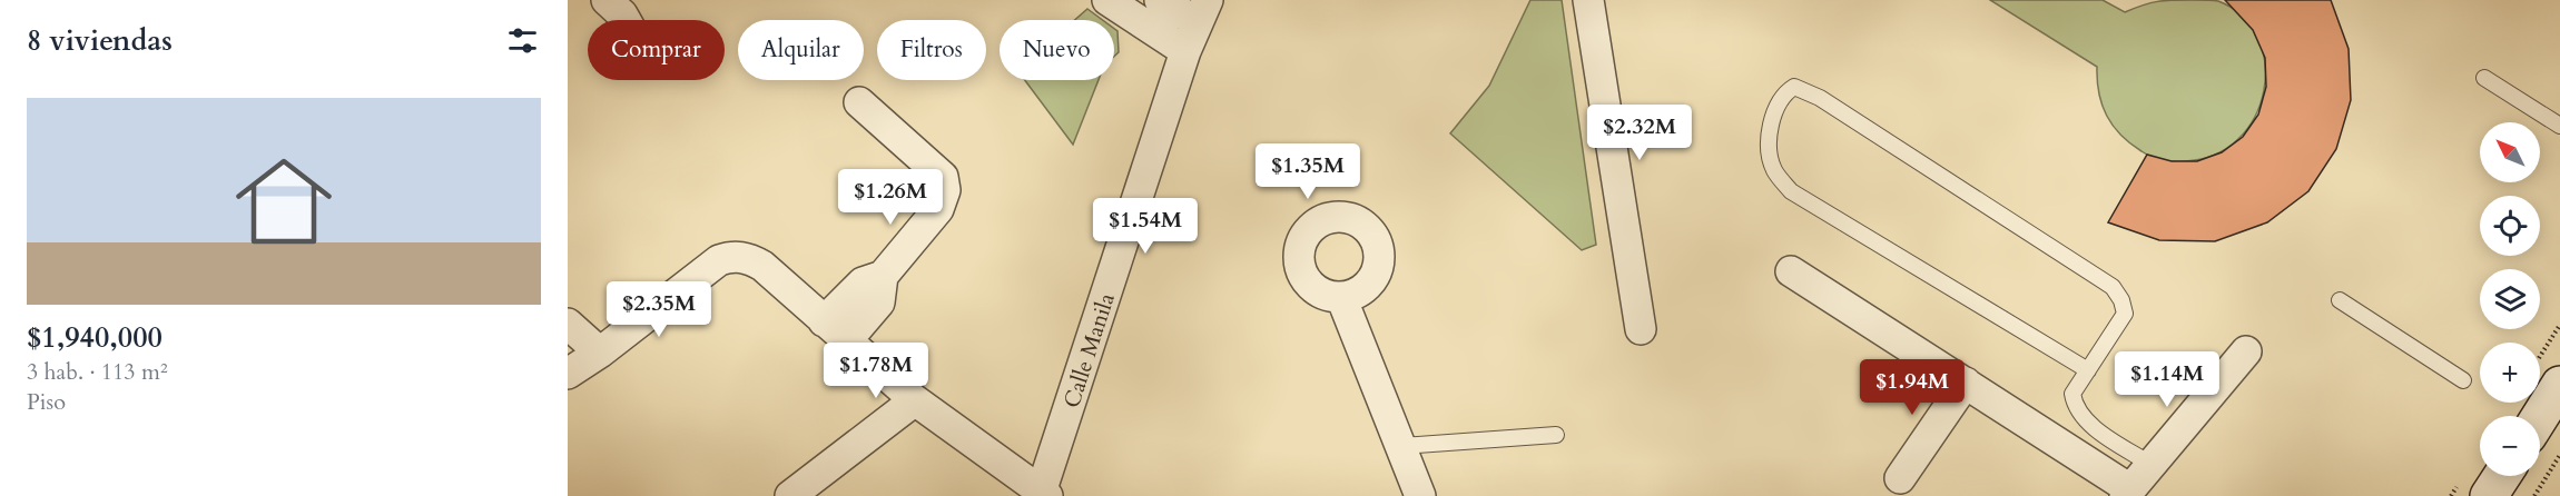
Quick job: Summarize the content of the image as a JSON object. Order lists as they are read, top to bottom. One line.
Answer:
{"streets":{"street":["Calle Manila"]},"north":"top left","page":{"heading":"8 viviendas","chip":["Comprar","Alquilar","Filtros","Nuevo"],"list":[{"name":"$1,940,000","note":"3 hab. · 113 m² · Piso"}],"price":["$2.32M","$1.35M","$1.26M","$1.54M","$2.35M","$1.78M","$1.14M","$1.94M"],"map_buttons":["+","−"]}}
